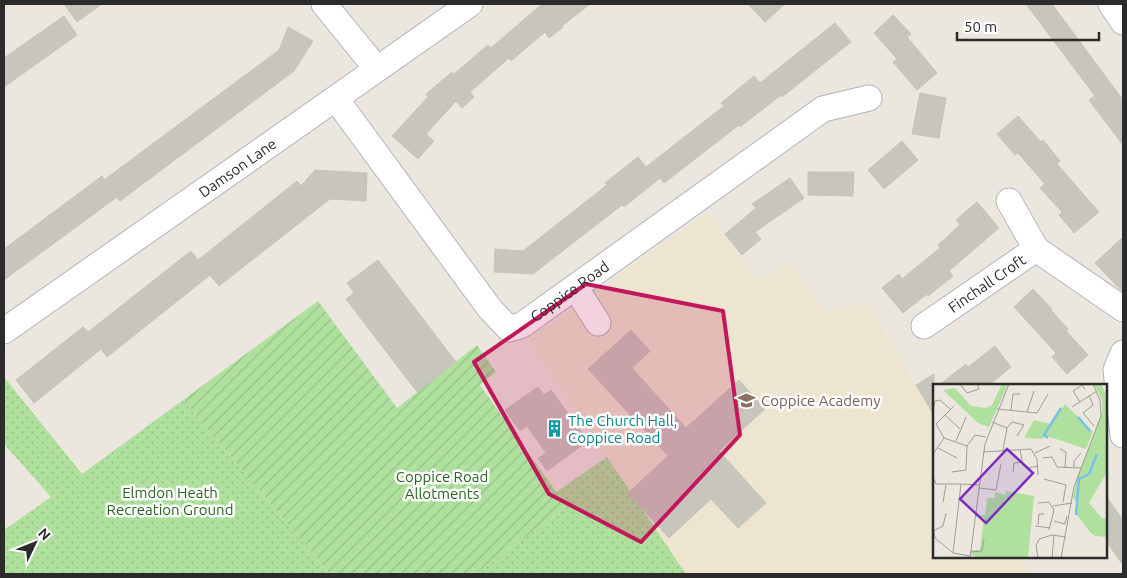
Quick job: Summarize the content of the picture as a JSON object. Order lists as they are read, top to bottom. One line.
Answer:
{"streets":{"street":["Damson Lane","Finchall Croft","Coppice Road"]},"crossings":[["Damson Lane","Coppice Road"]],"parks":["Coppice Road Allotments","Elmdon Heath Recreation Ground"],"places":{"school or university":["Coppice Academy"],"building":["The Church Hall, Coppice Road"]},"scale_bar":"50 m","north":"top right"}
